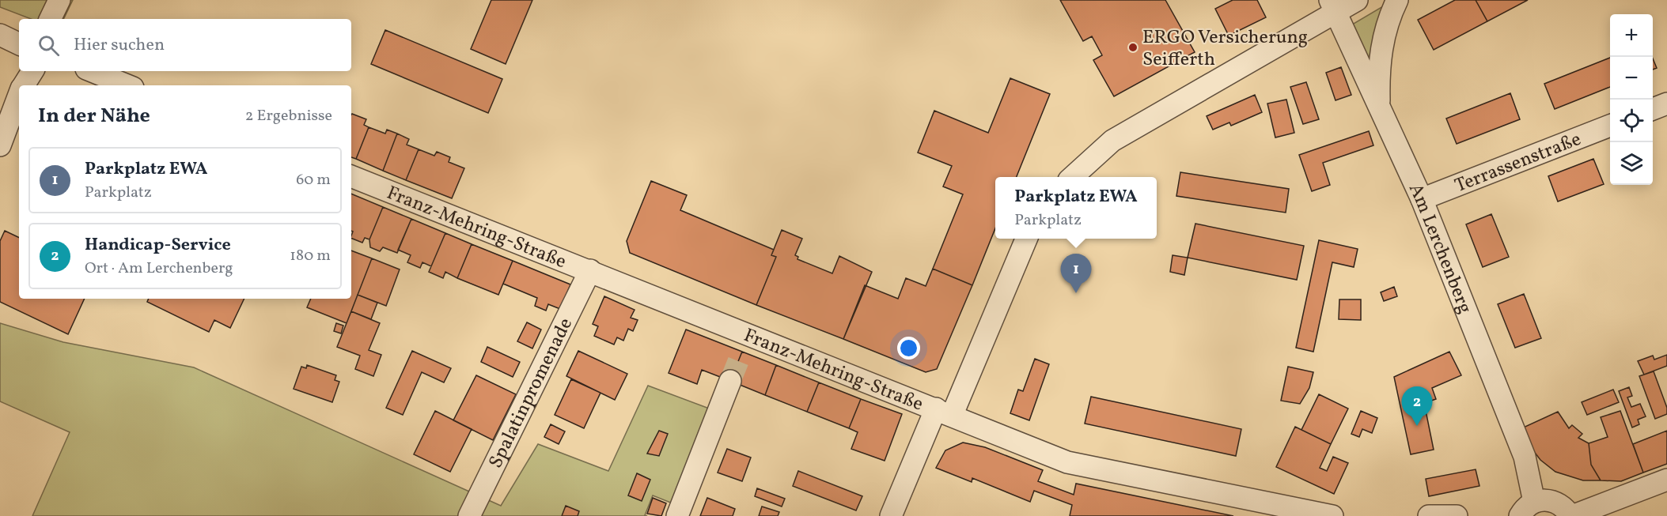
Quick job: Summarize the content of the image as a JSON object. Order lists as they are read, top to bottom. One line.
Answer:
{"streets":{"street":["Terrassenstraße","Franz-Mehring-Straße","Am Lerchenberg","Spalatinpromenade"]},"crossings":[["Terrassenstraße","Am Lerchenberg"],["Franz-Mehring-Straße","Spalatinpromenade"]],"places":["ERGO Versicherung Seifferth"],"page":{"map_buttons":["+","−"],"search":"Hier suchen","heading":["In der Nähe","2 Ergebnisse"],"list":[{"mark":"1","name":"Parkplatz EWA","note":"Parkplatz","value":"60 m"},{"mark":"2","name":"Handicap-Service","note":"Ort · Am Lerchenberg","value":"180 m"}],"popup":["Parkplatz EWA","Parkplatz"],"pins":["1","2"]}}
